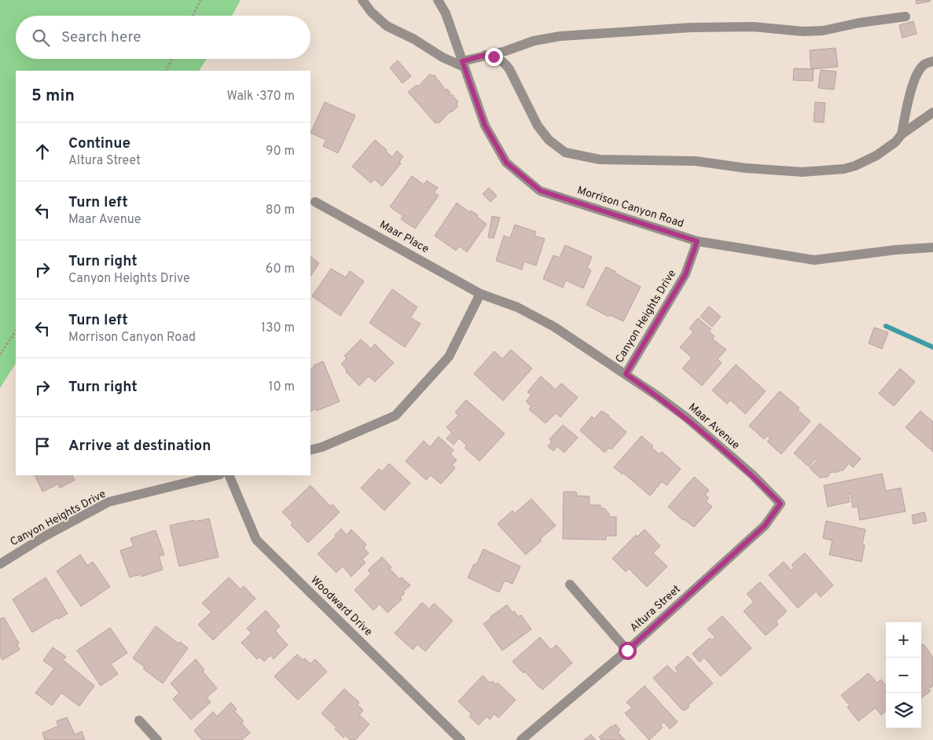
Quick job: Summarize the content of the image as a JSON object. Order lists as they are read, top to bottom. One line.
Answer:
{"streets":{"street":["Morrison Canyon Road","Maar Place","Canyon Heights Drive","Maar Avenue","Woodward Drive","Altura Street"]},"crossings":[["Morrison Canyon Road","Canyon Heights Drive"],["Maar Place","Canyon Heights Drive"],["Canyon Heights Drive","Maar Avenue"],["Maar Avenue","Altura Street"]],"page":{"search":"Search here","heading":["5 min","Walk · 370 m"],"list":[["Continue","Altura Street","90 m"],["Turn left","Maar Avenue","80 m"],["Turn right","Canyon Heights Drive","60 m"],["Turn left","Morrison Canyon Road","130 m"],["Turn right","10 m"],"Arrive at destination"],"map_buttons":["+","−"]}}
